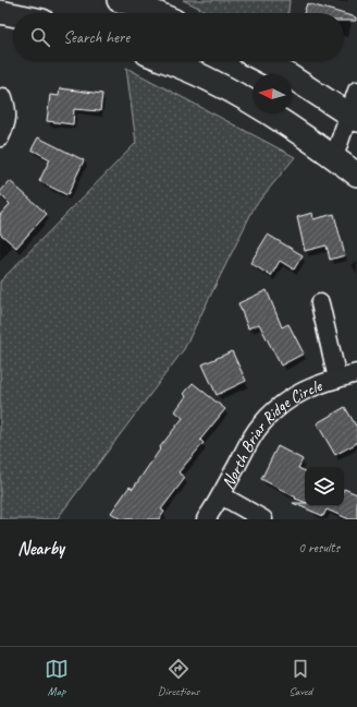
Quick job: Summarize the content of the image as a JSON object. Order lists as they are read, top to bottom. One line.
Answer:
{"streets":{"street":["North Briar Ridge Circle"]},"north":"left","page":{"search":"Search here","heading":["Nearby","0 results"],"nav":["Map","Directions","Saved"]}}
